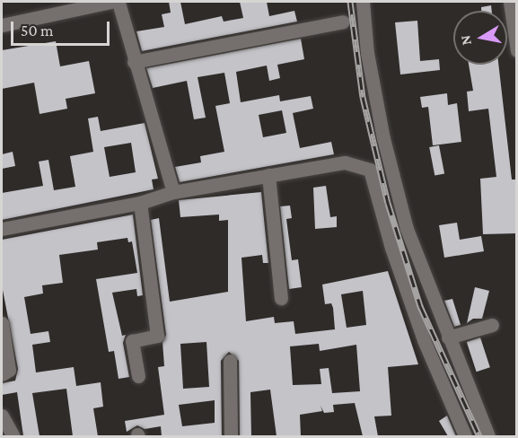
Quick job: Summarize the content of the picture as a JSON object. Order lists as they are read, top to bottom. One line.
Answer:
{"scale_bar":"50 m","north":"left"}
